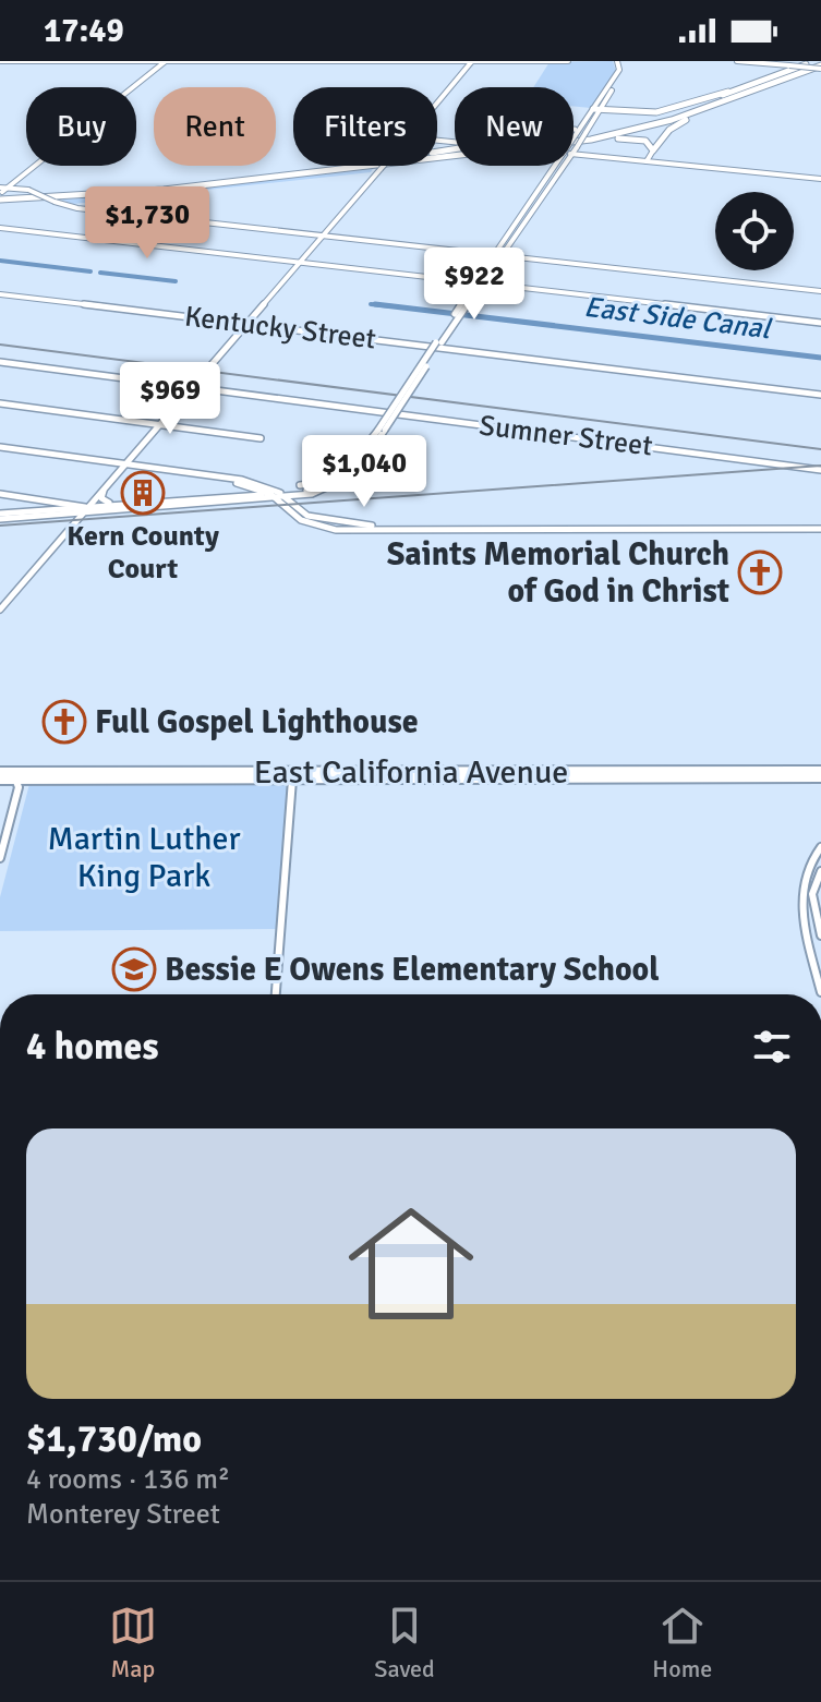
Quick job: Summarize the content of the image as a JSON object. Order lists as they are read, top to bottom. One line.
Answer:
{"streets":{"main road":["East California Avenue"],"street":["Kentucky Street","Sumner Street"]},"water":["East Side Canal"],"parks":["Martin Luther King Park"],"places":{"building":["Kern County Court"],"church":["Saints Memorial Church of God in Christ","Full Gospel Lighthouse"],"school or university":["Bessie E Owens Elementary School"]},"page":{"status":"17:49","chip":["Buy","Rent","Filters","New"],"price":["$1,730","$922","$969","$1,040"],"heading":"4 homes","list":[{"name":"$1,730/mo","note":"4 rooms · 136 m² · Monterey Street"}],"tabs":["Map","Saved","Home"]}}
